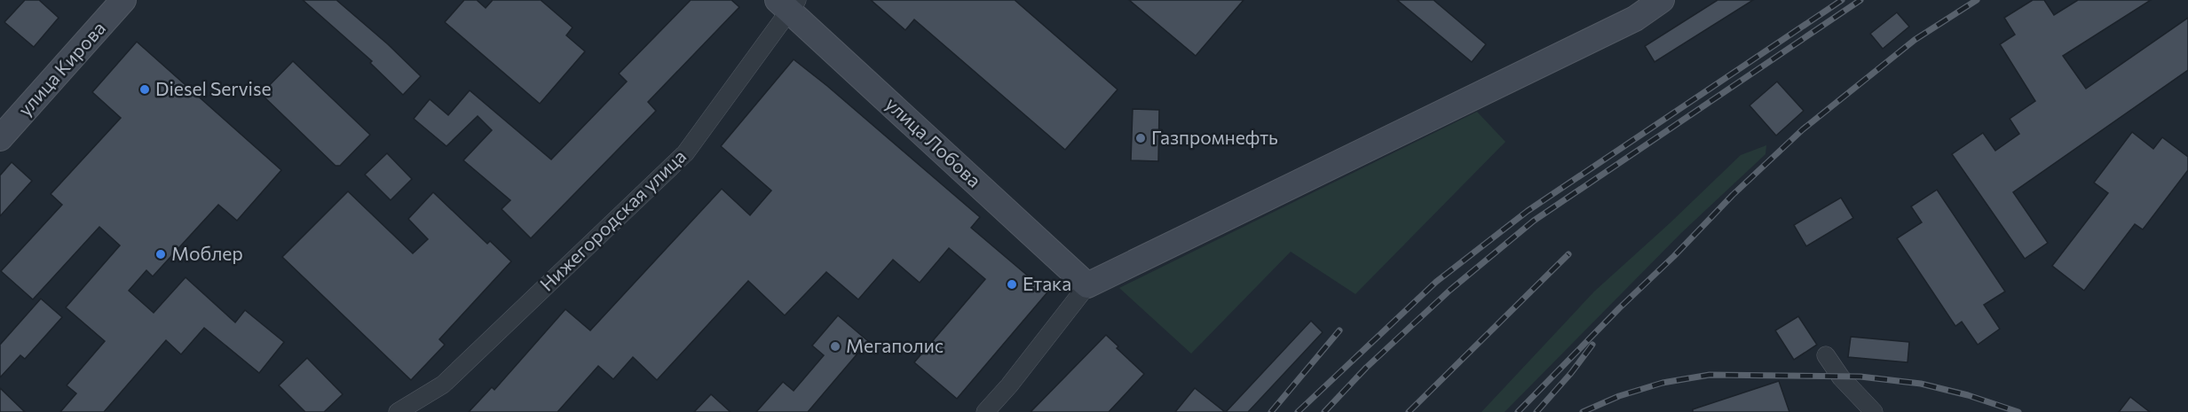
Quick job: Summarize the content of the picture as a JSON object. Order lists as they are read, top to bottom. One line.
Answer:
{"streets":{"street":["улица Кирова","улица Лобова","Нижегородская улица"]},"crossings":[["улица Лобова","Нижегородская улица"]],"places":["Diesel Servise","Газпромнефть","Моблер","Етака","Мегаполис"]}
